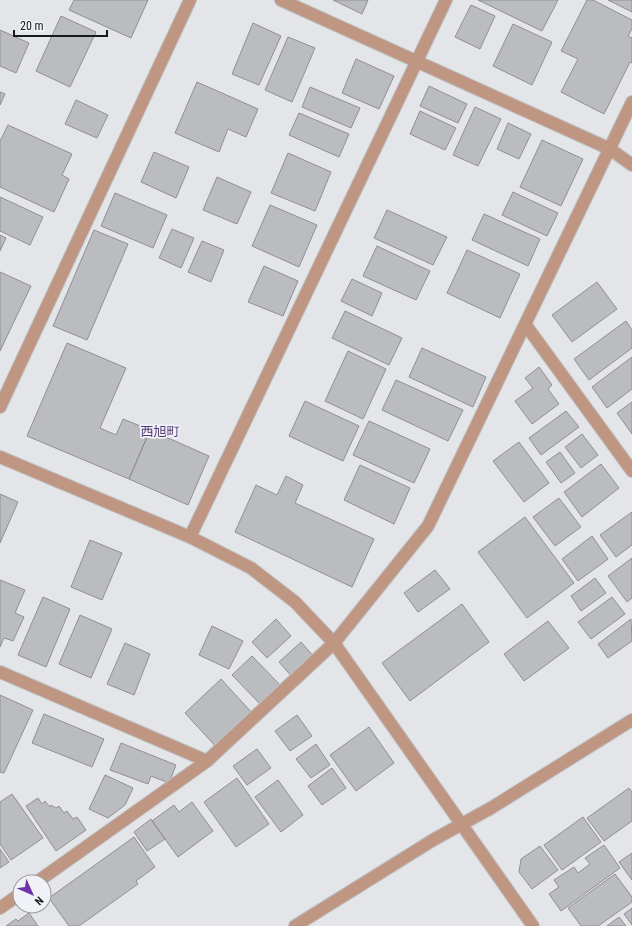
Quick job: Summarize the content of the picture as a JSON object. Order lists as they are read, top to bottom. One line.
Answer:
{"districts":["西旭町"],"scale_bar":"20 m","north":"bottom right"}
